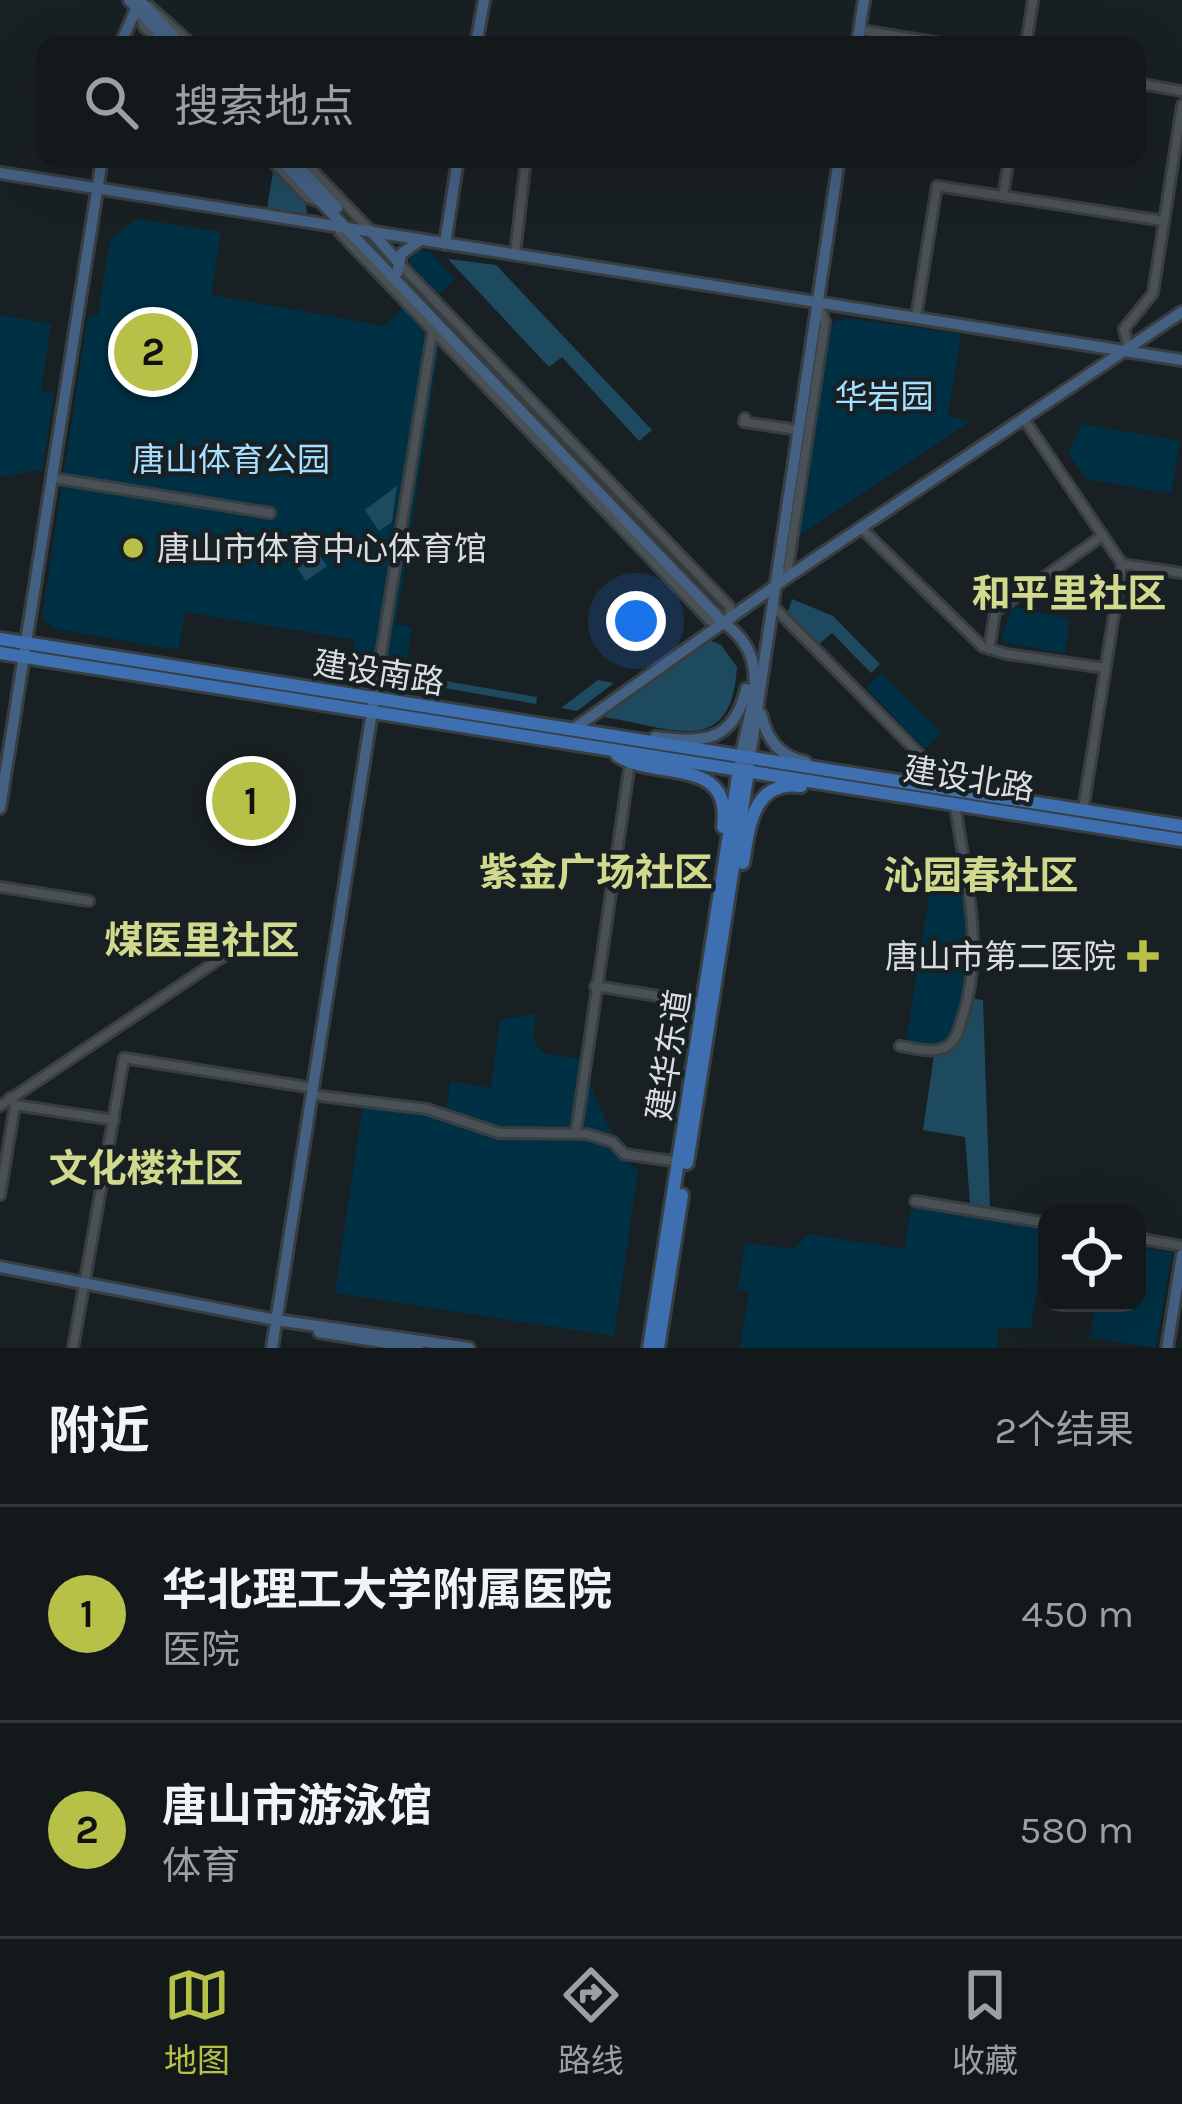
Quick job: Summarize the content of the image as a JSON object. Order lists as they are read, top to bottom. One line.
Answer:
{"streets":{"main road":["建设南路","建设北路","建华东道"]},"crossings":[["建设南路","建设北路"],["建设南路","建华东道"],["建设北路","建华东道"]],"districts":["和平里社区","紫金广场社区","沁园春社区","煤医里社区","文化楼社区"],"parks":["华岩园","唐山体育公园"],"places":{"other":["唐山市体育中心体育馆"],"health":["唐山市第二医院"]},"page":{"search":"搜索地点","pins":["2","1"],"heading":["附近","2个结果"],"list":[{"mark":"1","name":"华北理工大学附属医院","note":"医院","value":"450 m"},{"mark":"2","name":"唐山市游泳馆","note":"体育","value":"580 m"}],"nav":["地图","路线","收藏"]}}
